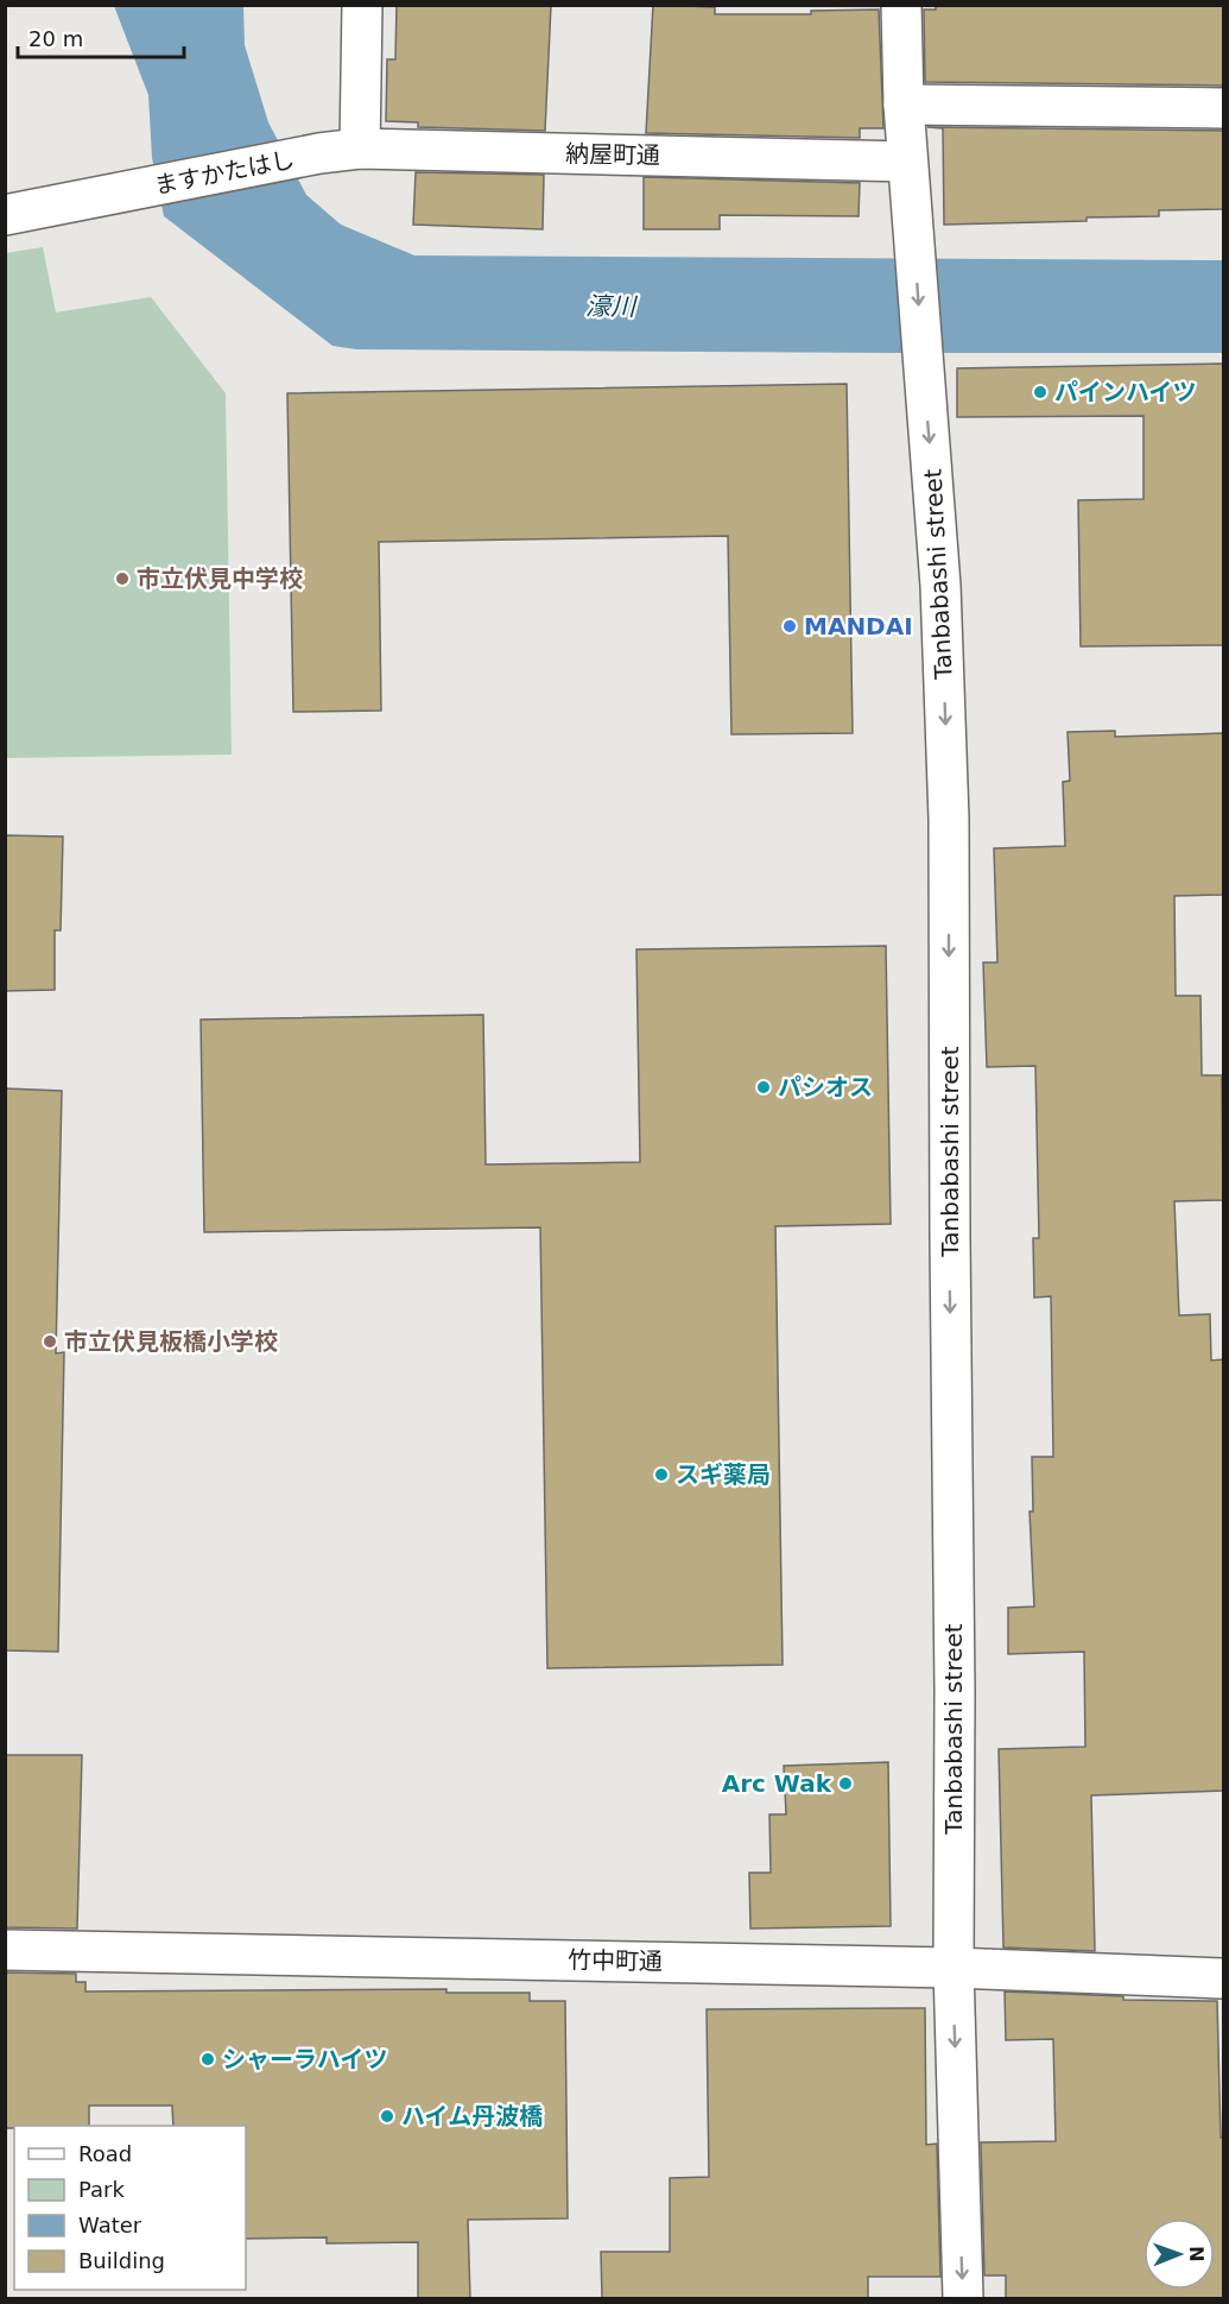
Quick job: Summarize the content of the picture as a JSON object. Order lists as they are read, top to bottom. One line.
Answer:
{"streets":{"street":["納屋町通","ますかたはし","Tanbabashi street","竹中町通"]},"crossings":[["納屋町通","ますかたはし"],["納屋町通","Tanbabashi street"],["Tanbabashi street","竹中町通"]],"one_way":["Tanbabashi street"],"water":["濠川"],"places":["パインハイツ","市立伏見中学校","MANDAI","パシオス","市立伏見板橋小学校","スギ薬局","Arc Wak","シャーラハイツ","ハイム丹波橋"],"legend":["Road","Park","Water","Building"],"scale_bar":"20 m","north":"right"}
